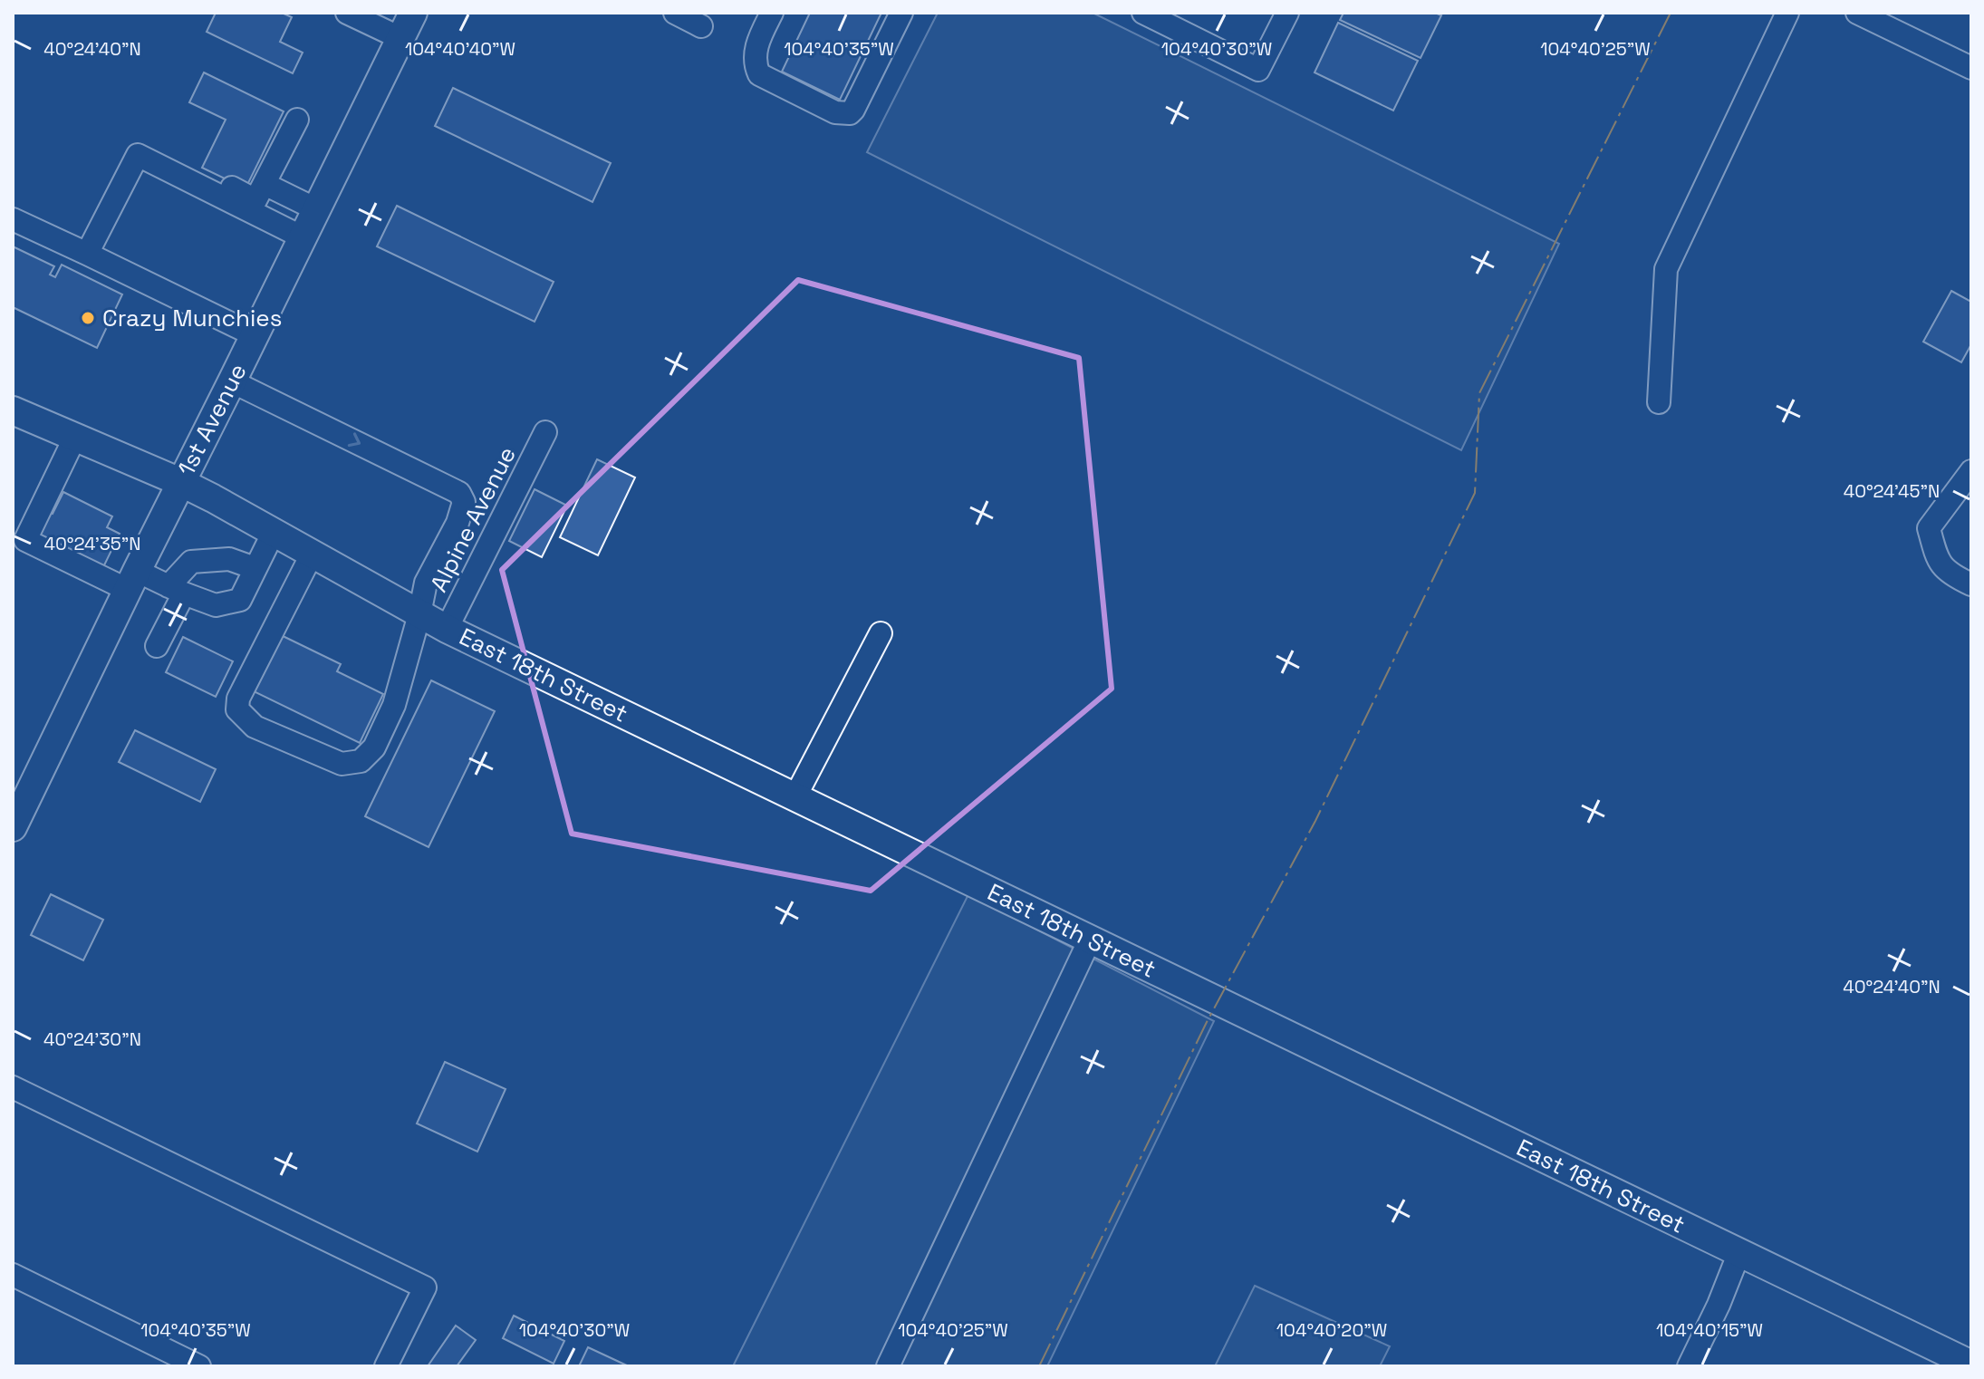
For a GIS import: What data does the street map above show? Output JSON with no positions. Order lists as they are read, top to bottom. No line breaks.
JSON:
{"streets":{"main road":["1st Avenue","East 18th Street"],"street":["Alpine Avenue"]},"crossings":[["1st Avenue","East 18th Street"],["Alpine Avenue","East 18th Street"]],"places":["Crazy Munchies"],"coordinates":["40°24'40\"N","104°40'40\"W","104°40'35\"W","104°40'25\"W","104°40'30\"W","40°24'45\"N","40°24'35\"N","40°24'30\"N","104°40'20\"W","104°40'15\"W"]}
